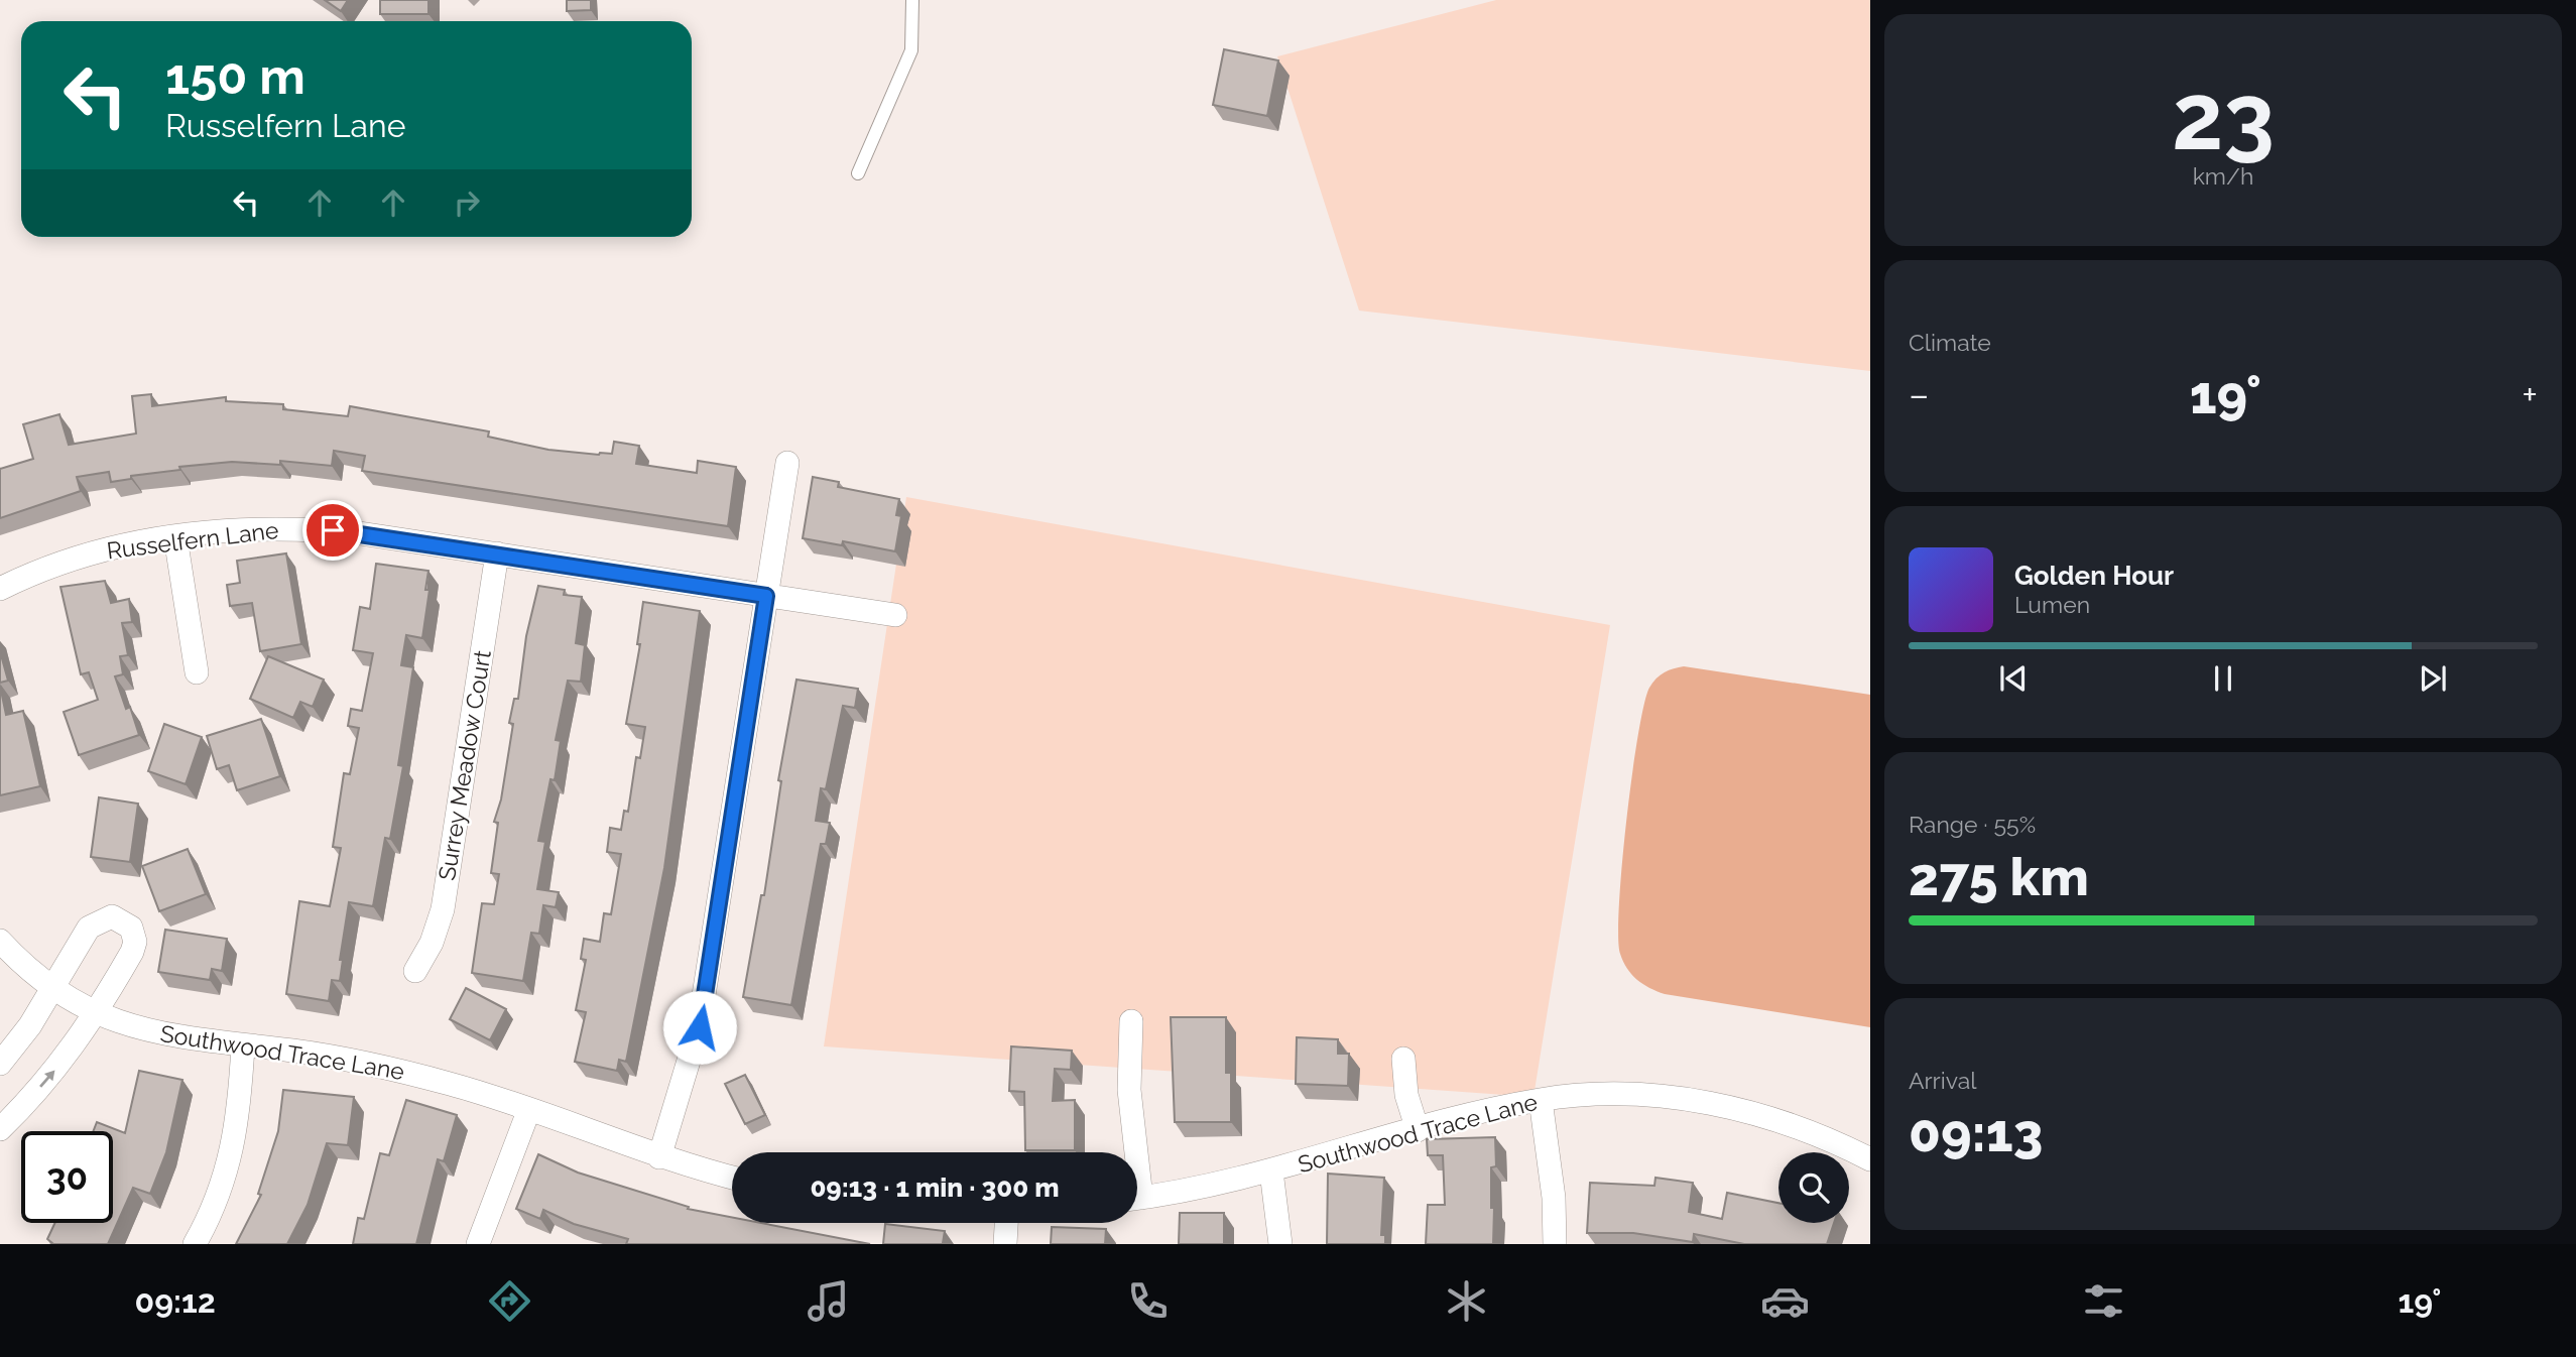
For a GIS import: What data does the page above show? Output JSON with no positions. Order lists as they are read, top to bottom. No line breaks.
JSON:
{"streets":{"street":["Russelfern Lane","Surrey Meadow Court","Southwood Trace Lane"]},"crossings":[["Russelfern Lane","Surrey Meadow Court"]],"page":{"tile":[["23","km/h"],"Climate",["Range · 55%","275 km"],["Arrival","09:13"]],"turn":["150 m","Russelfern Lane"],"heat":["−","19°","+"],"song":["Golden Hour","Lumen"],"limit":"30","trip":"09:13 · 1 min · 300 m","tabs":["09:12","19°"]}}
